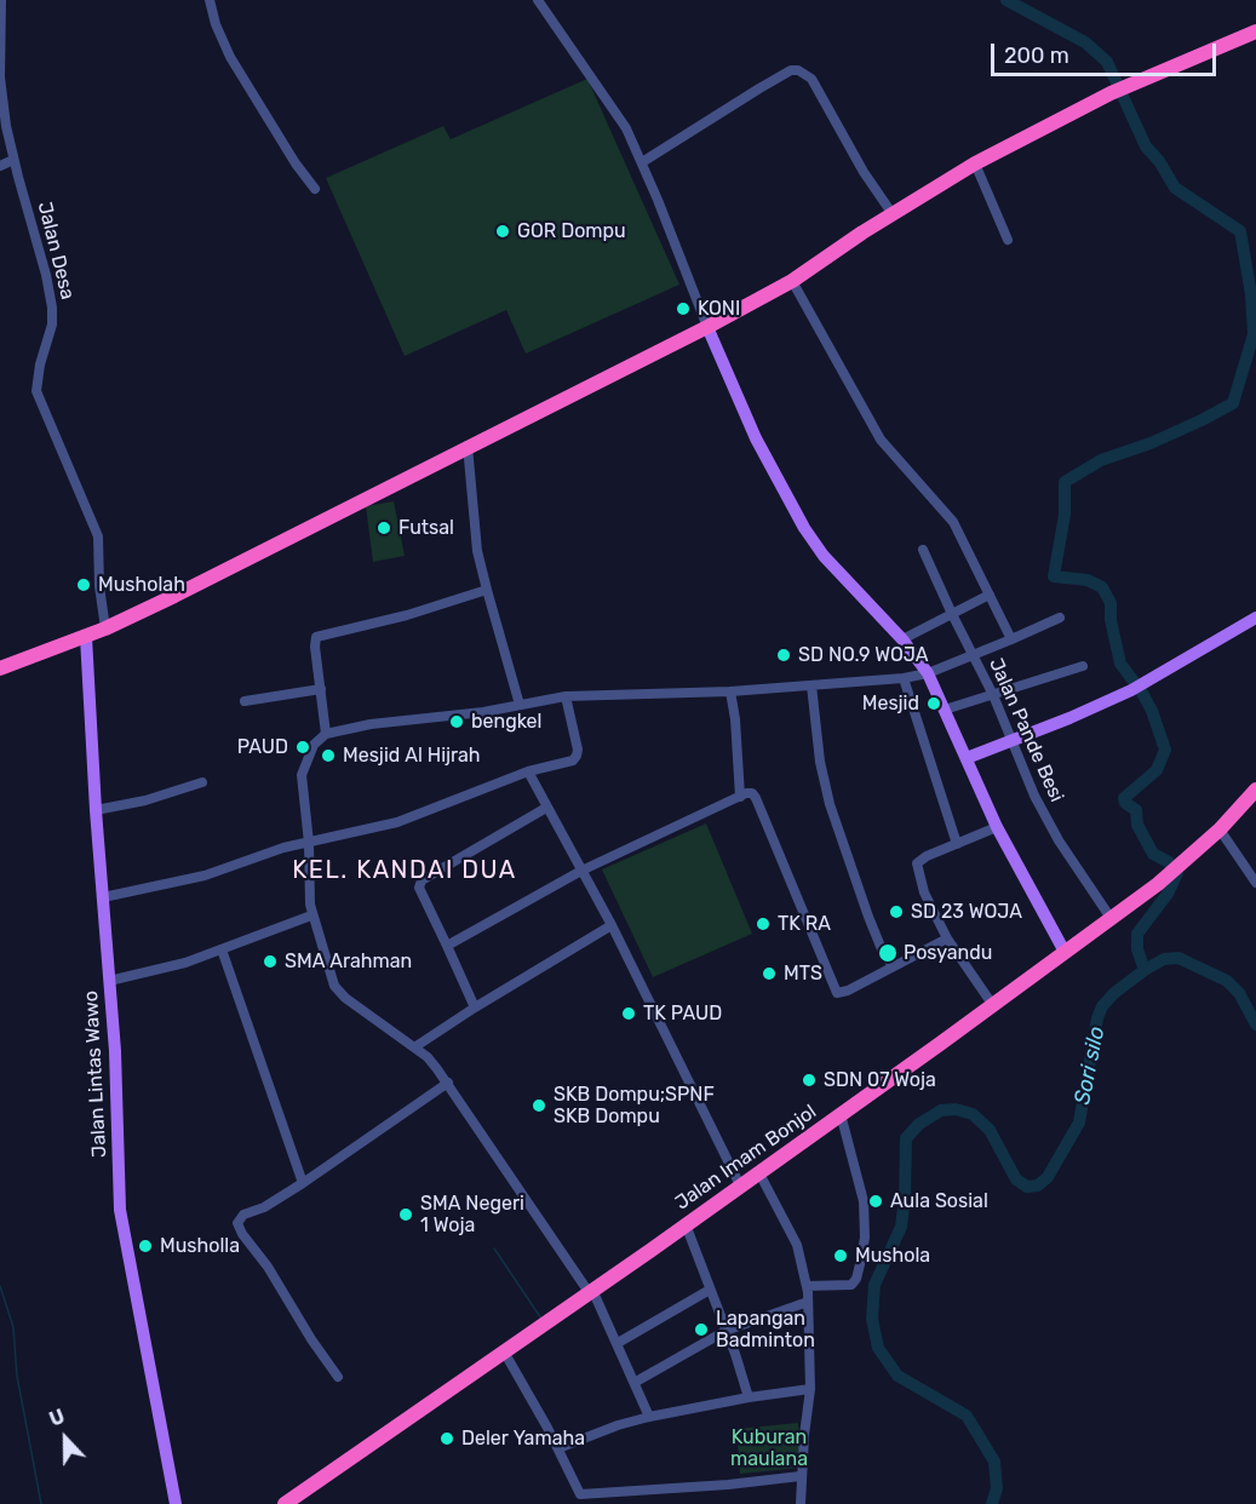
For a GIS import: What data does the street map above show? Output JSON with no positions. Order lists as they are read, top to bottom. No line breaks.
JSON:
{"streets":{"highway":["Jalan Imam Bonjol"],"main road":["Jalan Lintas Wawo"],"street":["Jalan Desa","Jalan Pande Besi"]},"crossings":[["Jalan Pande Besi","Jalan Imam Bonjol"]],"districts":["KEL. KANDAI DUA"],"water":["Sori silo"],"parks":["Kuburan maulana"],"places":["GOR Dompu","KONI","Futsal","Musholah","SD NO.9 WOJA","Mesjid","bengkel","PAUD","Mesjid Al Hijrah","SD 23 WOJA","TK RA","Posyandu","SMA Arahman","MTS","TK PAUD","SDN 07 Woja","SKB Dompu;SPNF SKB Dompu","Aula Sosial","SMA Negeri 1 Woja","Musholla","Mushola","Lapangan Badminton","Deler Yamaha"],"scale_bar":"200 m","north":"top"}
